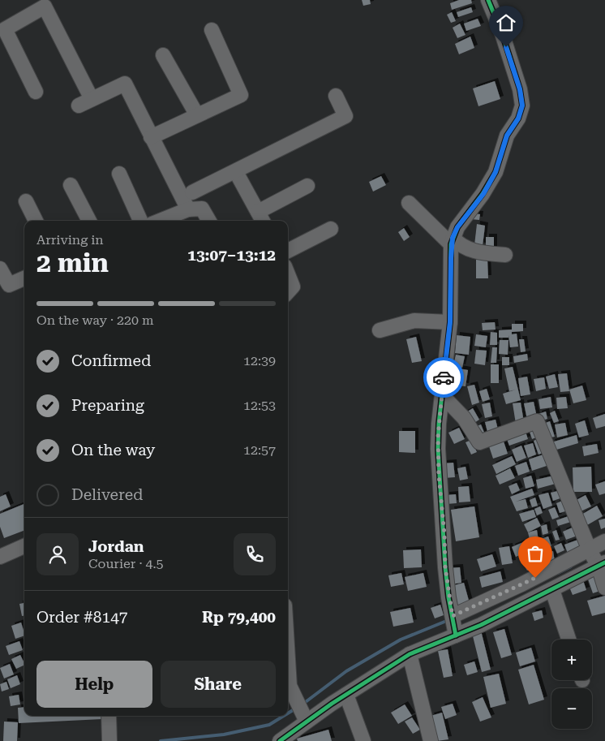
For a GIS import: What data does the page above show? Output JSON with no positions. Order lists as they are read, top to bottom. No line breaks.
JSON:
{"page":{"heading":["2 min","Arriving in","13:07–13:12"],"panel":["Jordan","Courier · 4.5","Order #8147","Rp 79,400"],"bar":"On the way · 220 m","list":[["Confirmed","12:39"],["Preparing","12:53"],["On the way","12:57"],"Delivered"],"map_buttons":["+","−"],"buttons":["Help","Share"]}}
